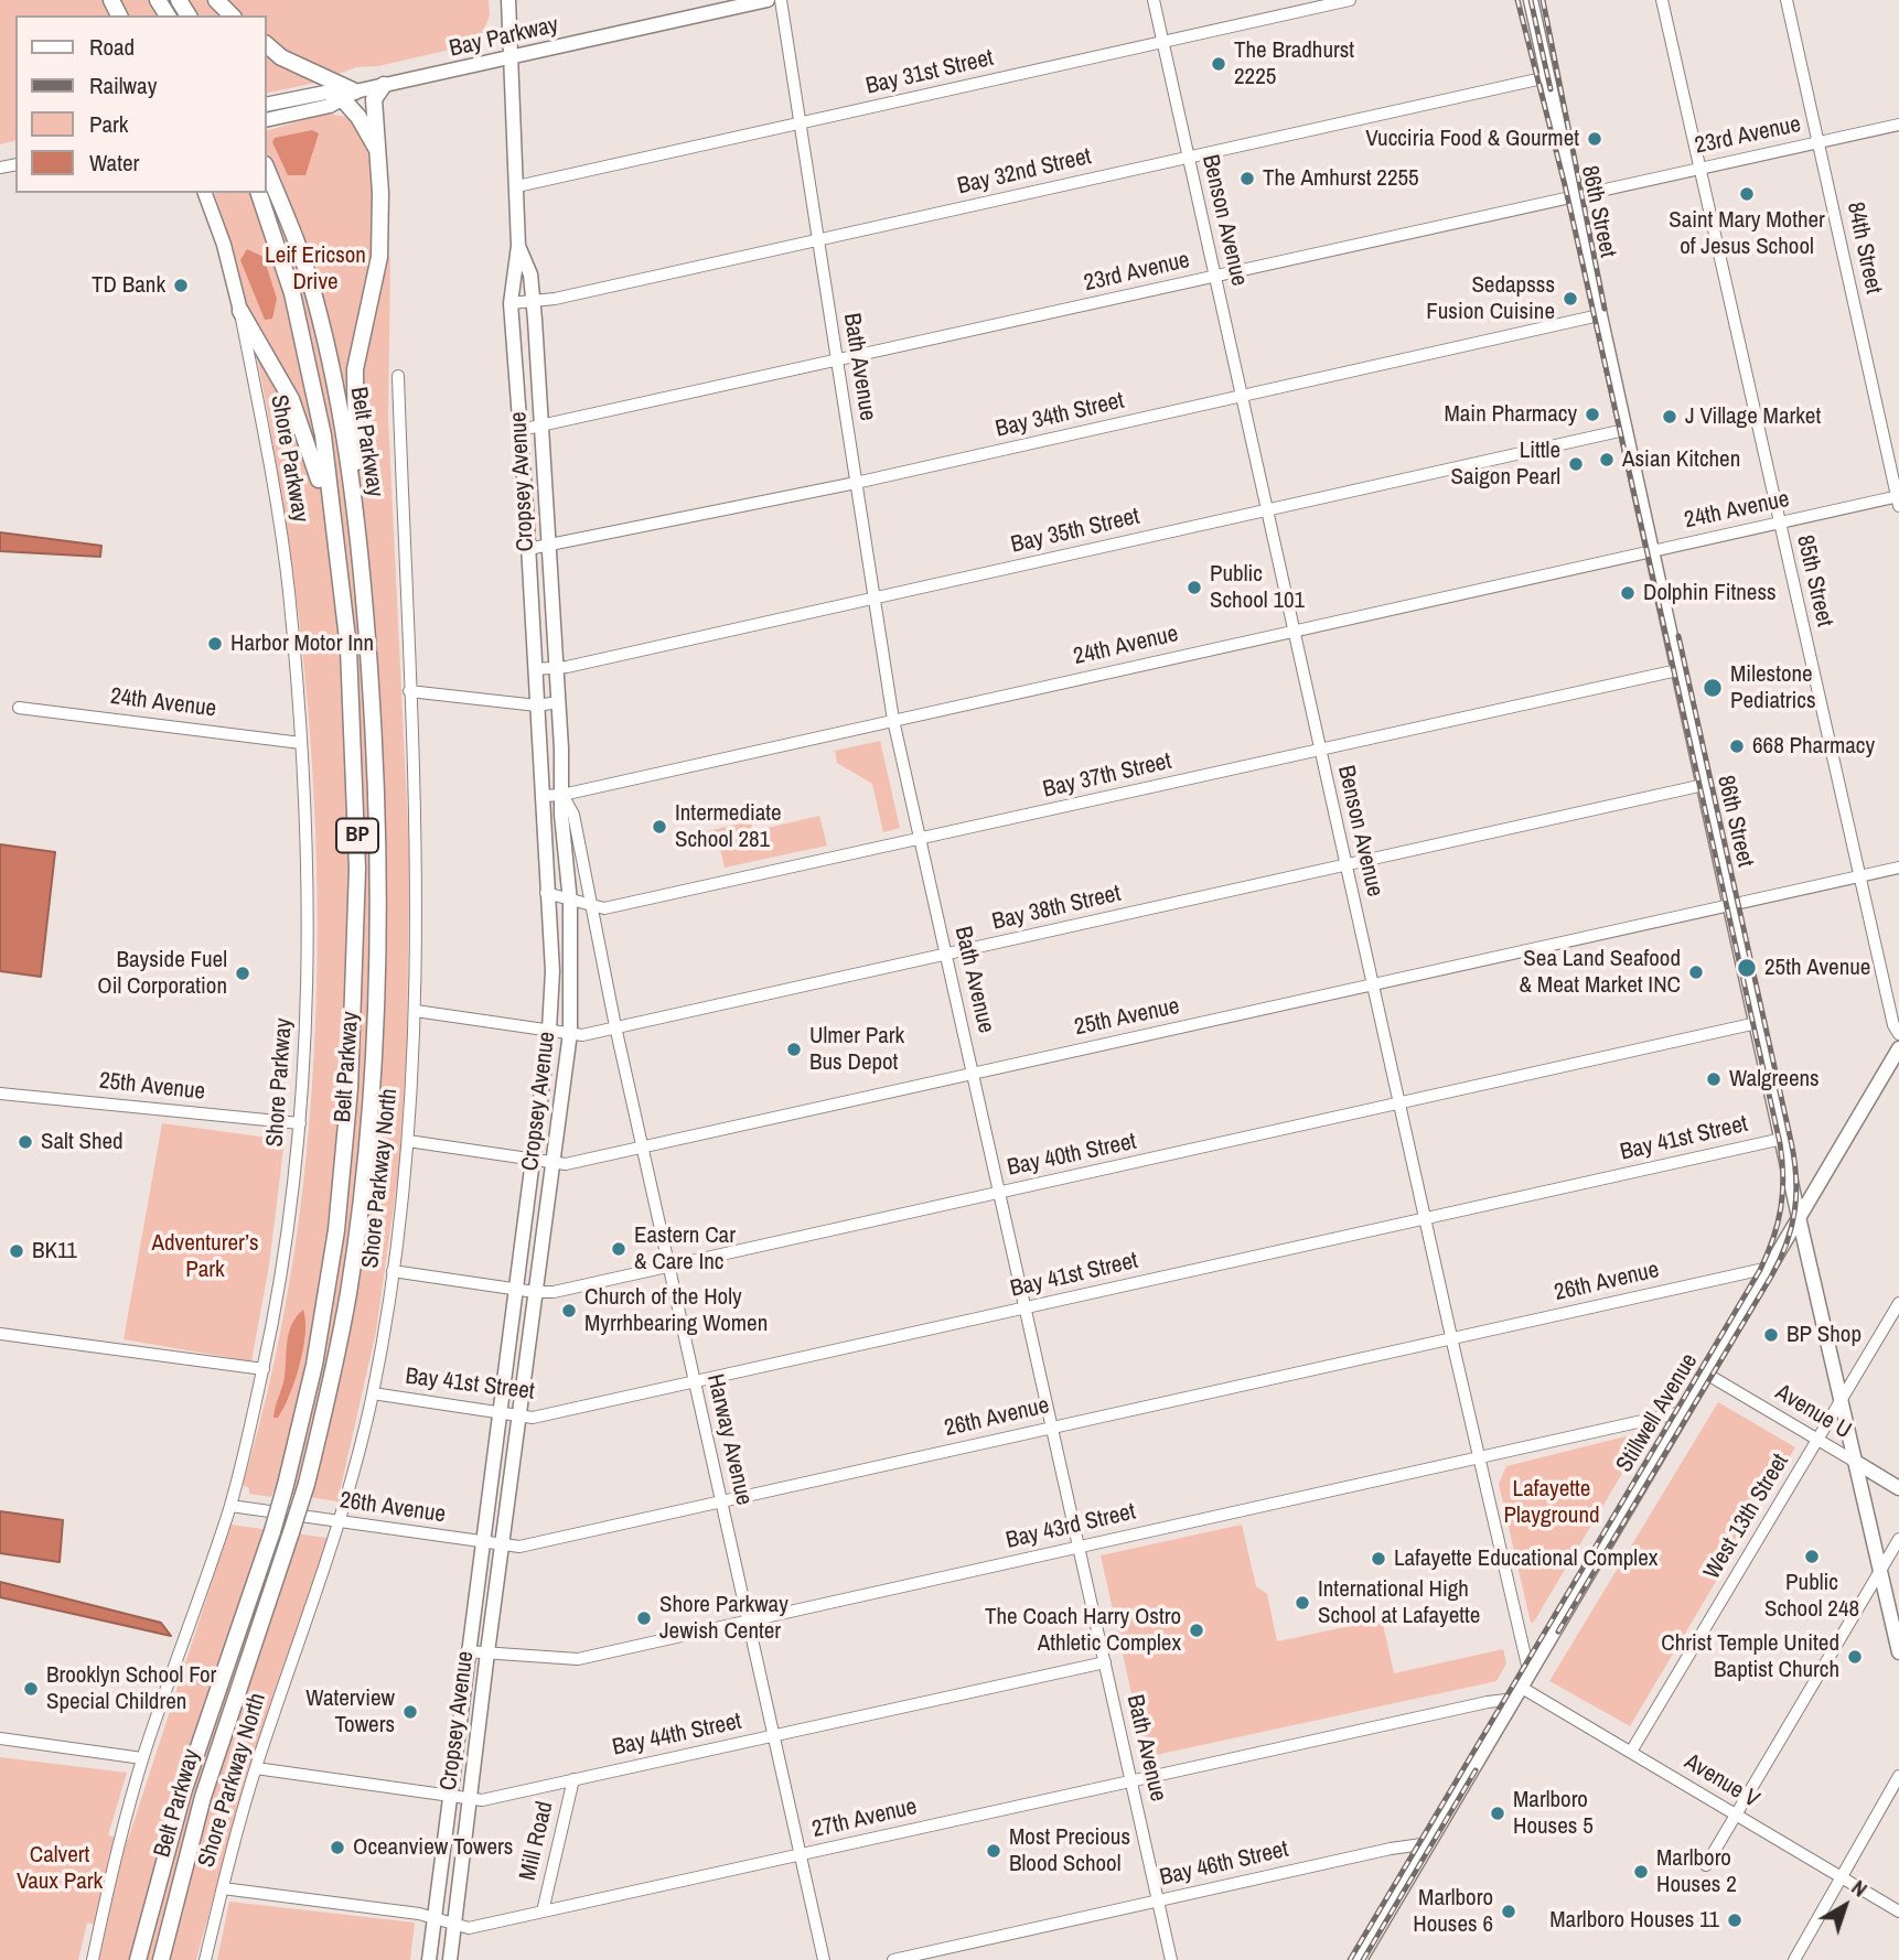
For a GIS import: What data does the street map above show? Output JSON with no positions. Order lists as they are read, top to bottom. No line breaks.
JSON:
{"streets":{"highway":["Belt Parkway","BP"],"main road":["Bay Parkway","86th Street","Shore Parkway","Cropsey Avenue","Avenue U","Stillwell Avenue"],"street":["Bay 31st Street","23rd Avenue","Bay 32nd Street","Benson Avenue","84th Street","Bath Avenue","Bay 34th Street","24th Avenue","Bay 35th Street","85th Street","Bay 37th Street","Bay 38th Street","25th Avenue","Bay 41st Street","Bay 40th Street","Shore Parkway North","26th Avenue","Harway Avenue","West 13th Street","Bay 43rd Street","Bay 44th Street","Avenue V","27th Avenue","Mill Road","Bay 46th Street"]},"crossings":[["Bay Parkway","Cropsey Avenue"],["Bay 31st Street","Benson Avenue"],["Bay 31st Street","Bath Avenue"],["Bay 31st Street","Cropsey Avenue"],["23rd Avenue","86th Street"],["23rd Avenue","Benson Avenue"],["23rd Avenue","84th Street"],["23rd Avenue","Bath Avenue"],["23rd Avenue","Cropsey Avenue"],["23rd Avenue","85th Street"],["Bay 32nd Street","86th Street"],["Bay 32nd Street","Benson Avenue"],["Bay 32nd Street","Bath Avenue"],["Bay 32nd Street","Cropsey Avenue"],["86th Street","Bay 34th Street"],["86th Street","24th Avenue"],["86th Street","Bay 35th Street"],["86th Street","Bay 37th Street"],["86th Street","Bay 38th Street"],["86th Street","25th Avenue"],["86th Street","Bay 41st Street"],["86th Street","Bay 40th Street"],["86th Street","Avenue U"],["86th Street","Stillwell Avenue"],["86th Street","West 13th Street"],["Benson Avenue","Bay 34th Street"],["Benson Avenue","24th Avenue"],["Benson Avenue","Bay 35th Street"],["Benson Avenue","Bay 37th Street"],["Benson Avenue","Bay 38th Street"],["Benson Avenue","25th Avenue"],["Benson Avenue","Bay 41st Street"],["Benson Avenue","Bay 40th Street"],["Benson Avenue","26th Avenue"],["Benson Avenue","Stillwell Avenue"],["Benson Avenue","Bay 43rd Street"],["84th Street","24th Avenue"],["Bath Avenue","Bay 34th Street"],["Bath Avenue","24th Avenue"],["Bath Avenue","Bay 35th Street"],["Bath Avenue","Bay 37th Street"],["Bath Avenue","Bay 38th Street"],["Bath Avenue","25th Avenue"],["Bath Avenue","Bay 41st Street"],["Bath Avenue","Bay 40th Street"],["Bath Avenue","26th Avenue"],["Bath Avenue","Bay 43rd Street"],["Bath Avenue","Bay 44th Street"],["Bath Avenue","27th Avenue"],["Bath Avenue","Bay 46th Street"],["Bay 34th Street","Cropsey Avenue"],["Shore Parkway","24th Avenue"],["Shore Parkway","25th Avenue"],["Shore Parkway","26th Avenue"],["Cropsey Avenue","24th Avenue"],["Cropsey Avenue","Bay 35th Street"],["Cropsey Avenue","Bay 37th Street"],["Cropsey Avenue","Bay 38th Street"],["Cropsey Avenue","25th Avenue"],["Cropsey Avenue","Bay 41st Street"],["Cropsey Avenue","Bay 40th Street"],["Cropsey Avenue","26th Avenue"],["Cropsey Avenue","Harway Avenue"],["Cropsey Avenue","Bay 43rd Street"],["Cropsey Avenue","Bay 44th Street"],["Cropsey Avenue","27th Avenue"],["24th Avenue","85th Street"],["24th Avenue","Harway Avenue"],["85th Street","25th Avenue"],["Bay 37th Street","Harway Avenue"],["Bay 38th Street","Shore Parkway North"],["Bay 38th Street","Harway Avenue"],["25th Avenue","Shore Parkway North"],["25th Avenue","Harway Avenue"],["Bay 41st Street","Shore Parkway North"],["Bay 41st Street","Harway Avenue"],["Bay 40th Street","Shore Parkway North"],["Bay 40th Street","Harway Avenue"],["Shore Parkway North","26th Avenue"],["Shore Parkway North","Bay 44th Street"],["Shore Parkway North","27th Avenue"],["26th Avenue","Stillwell Avenue"],["26th Avenue","Harway Avenue"],["Avenue U","Stillwell Avenue"],["Avenue U","West 13th Street"],["Stillwell Avenue","Bay 43rd Street"],["Stillwell Avenue","Avenue V"],["Stillwell Avenue","27th Avenue"],["Stillwell Avenue","Bay 46th Street"],["Harway Avenue","Bay 43rd Street"],["Harway Avenue","Bay 44th Street"],["Harway Avenue","27th Avenue"],["West 13th Street","Avenue V"],["Bay 44th Street","Mill Road"],["Avenue V","27th Avenue"],["27th Avenue","Mill Road"]],"parks":["Leif Ericson Drive","Adventurer’s Park","Lafayette Playground","Calvert Vaux Park"],"places":["The Bradhurst 2225","Vucciria Food & Gourmet","The Amhurst 2255","Saint Mary Mother of Jesus School","TD Bank","Sedapsss Fusion Cuisine","Main Pharmacy","J Village Market","Asian Kitchen","Little Saigon Pearl","Public School 101","Dolphin Fitness","Harbor Motor Inn","Milestone Pediatrics","668 Pharmacy","Intermediate School 281","25th Avenue","Sea Land Seafood & Meat Market INC","Bayside Fuel Oil Corporation","Ulmer Park Bus Depot","Walgreens","Salt Shed","Eastern Car & Care Inc","BK11","Church of the Holy Myrrhbearing Women","BP Shop","Public School 248","Lafayette Educational Complex","International High School at Lafayette","Shore Parkway Jewish Center","The Coach Harry Ostro Athletic Complex","Christ Temple United Baptist Church","Brooklyn School For Special Children","Waterview Towers","Marlboro Houses 5","Oceanview Towers","Most Precious Blood School","Marlboro Houses 2","Marlboro Houses 6","Marlboro Houses 11"],"legend":["Road","Railway","Park","Water"],"north":"top right"}
